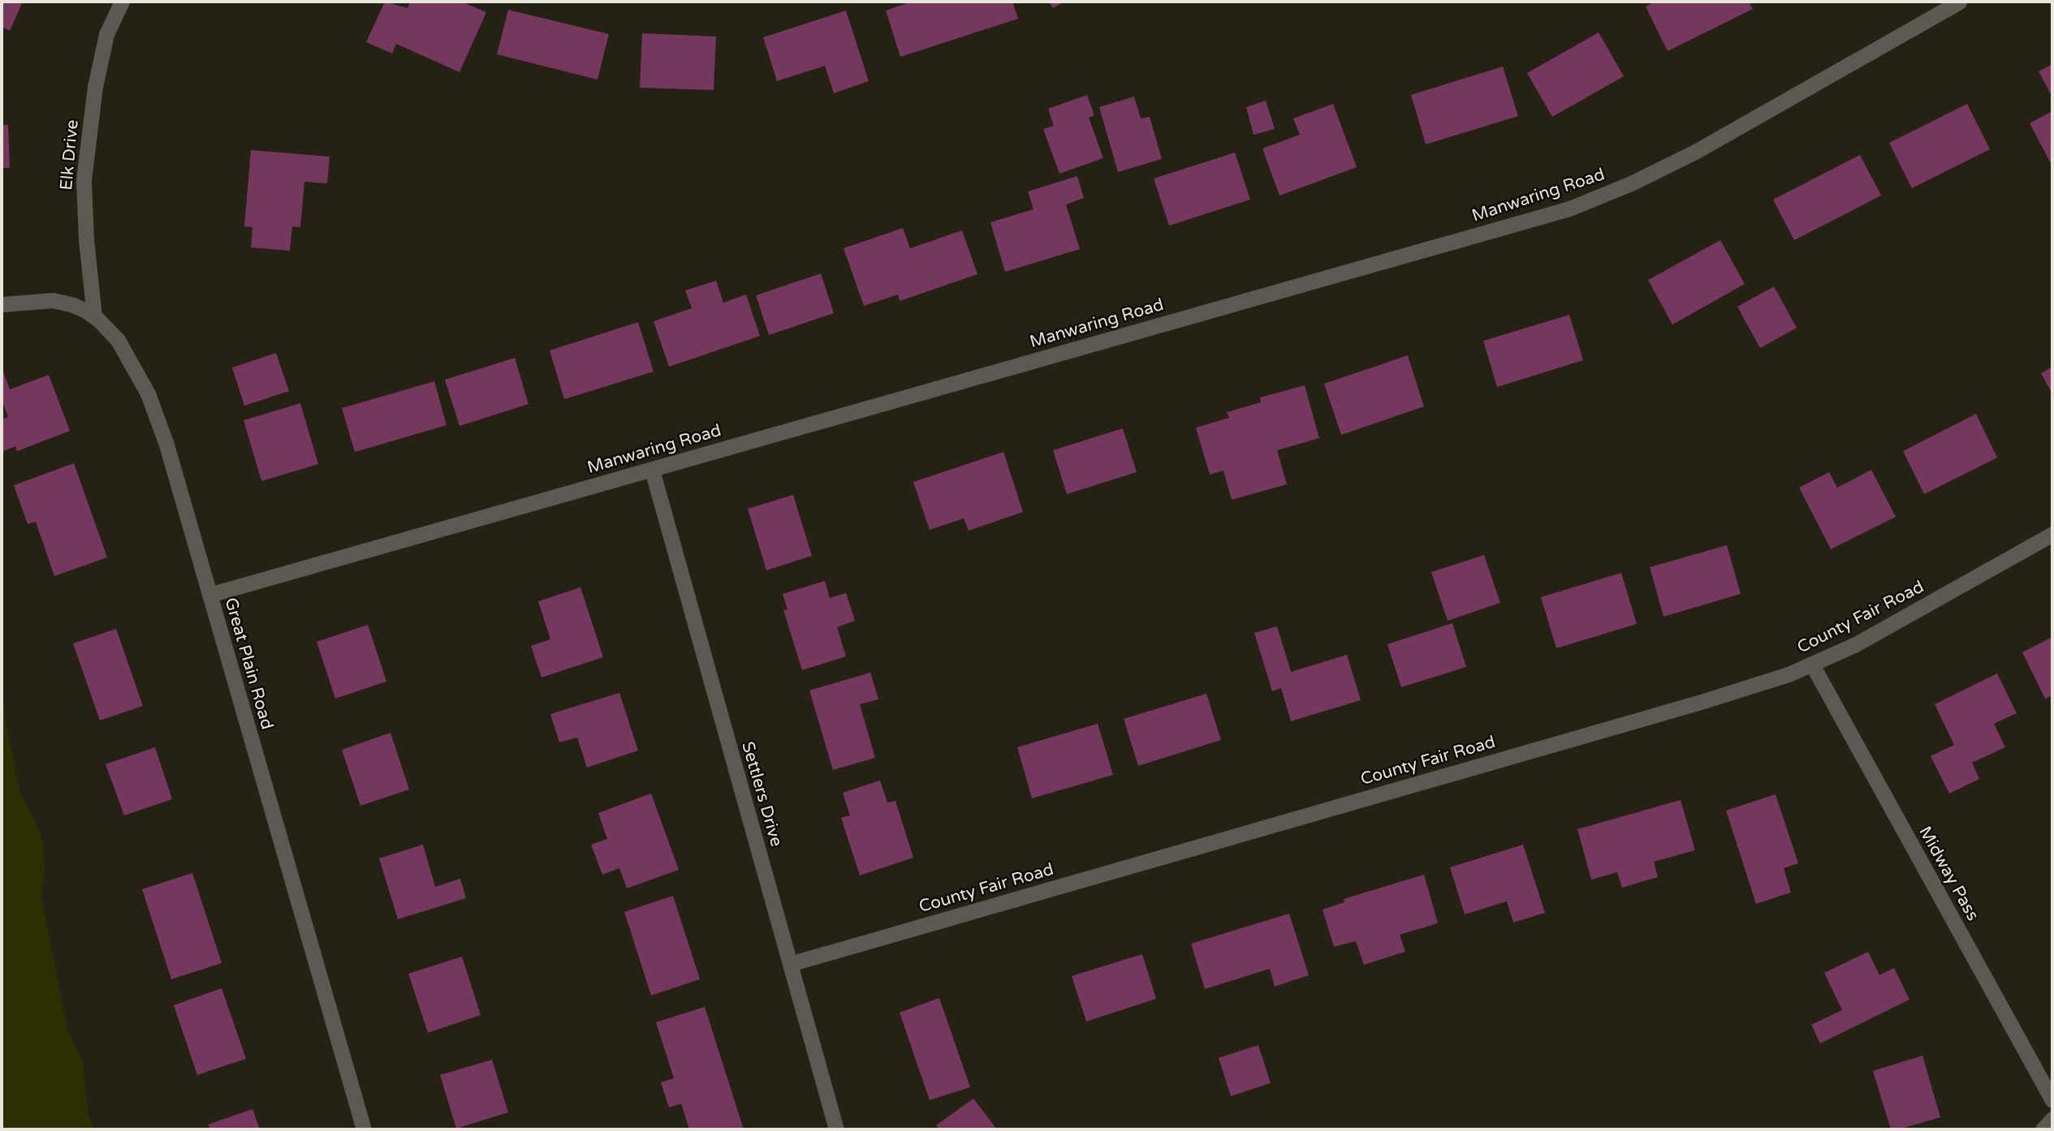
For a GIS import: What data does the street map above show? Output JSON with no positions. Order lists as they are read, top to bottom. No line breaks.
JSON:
{"streets":{"street":["Elk Drive","Manwaring Road","County Fair Road","Great Plain Road","Settlers Drive","Midway Pass"]},"crossings":[["Elk Drive","Great Plain Road"],["Manwaring Road","Great Plain Road"],["Manwaring Road","Settlers Drive"],["County Fair Road","Settlers Drive"],["County Fair Road","Midway Pass"]]}
